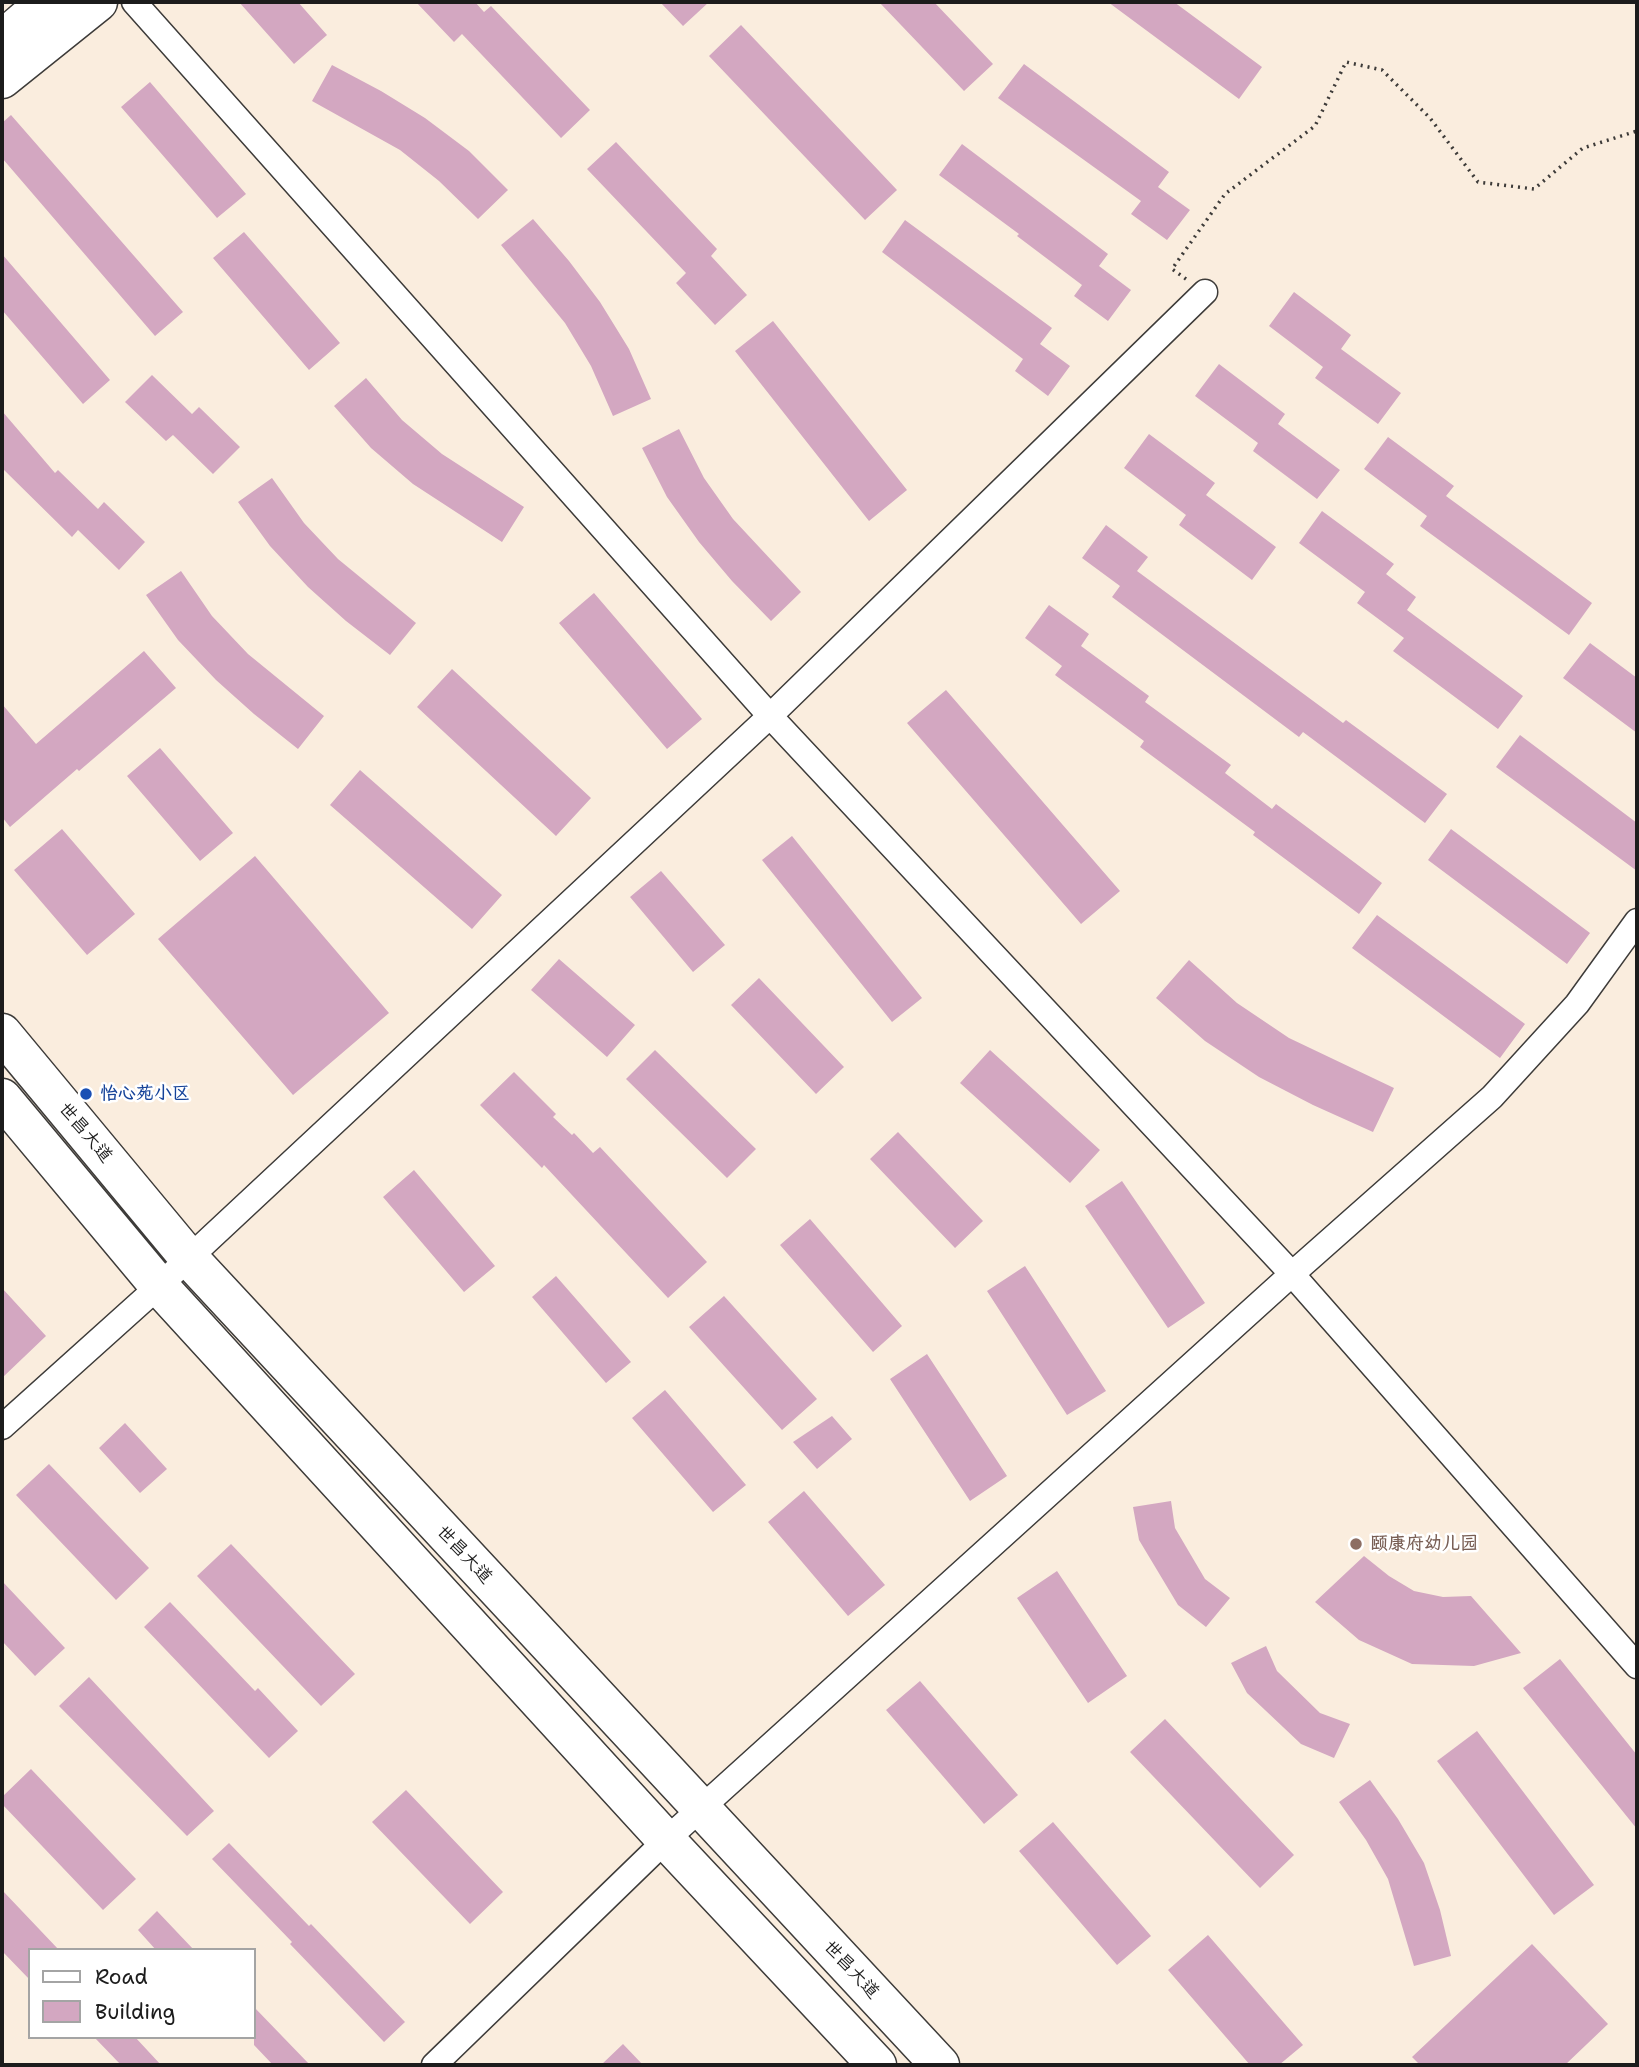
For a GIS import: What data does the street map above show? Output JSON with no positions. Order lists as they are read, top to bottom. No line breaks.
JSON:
{"streets":{"main road":["世昌大道"]},"places":["怡心苑小区","颐康府幼儿园"],"legend":["Road","Building"]}
